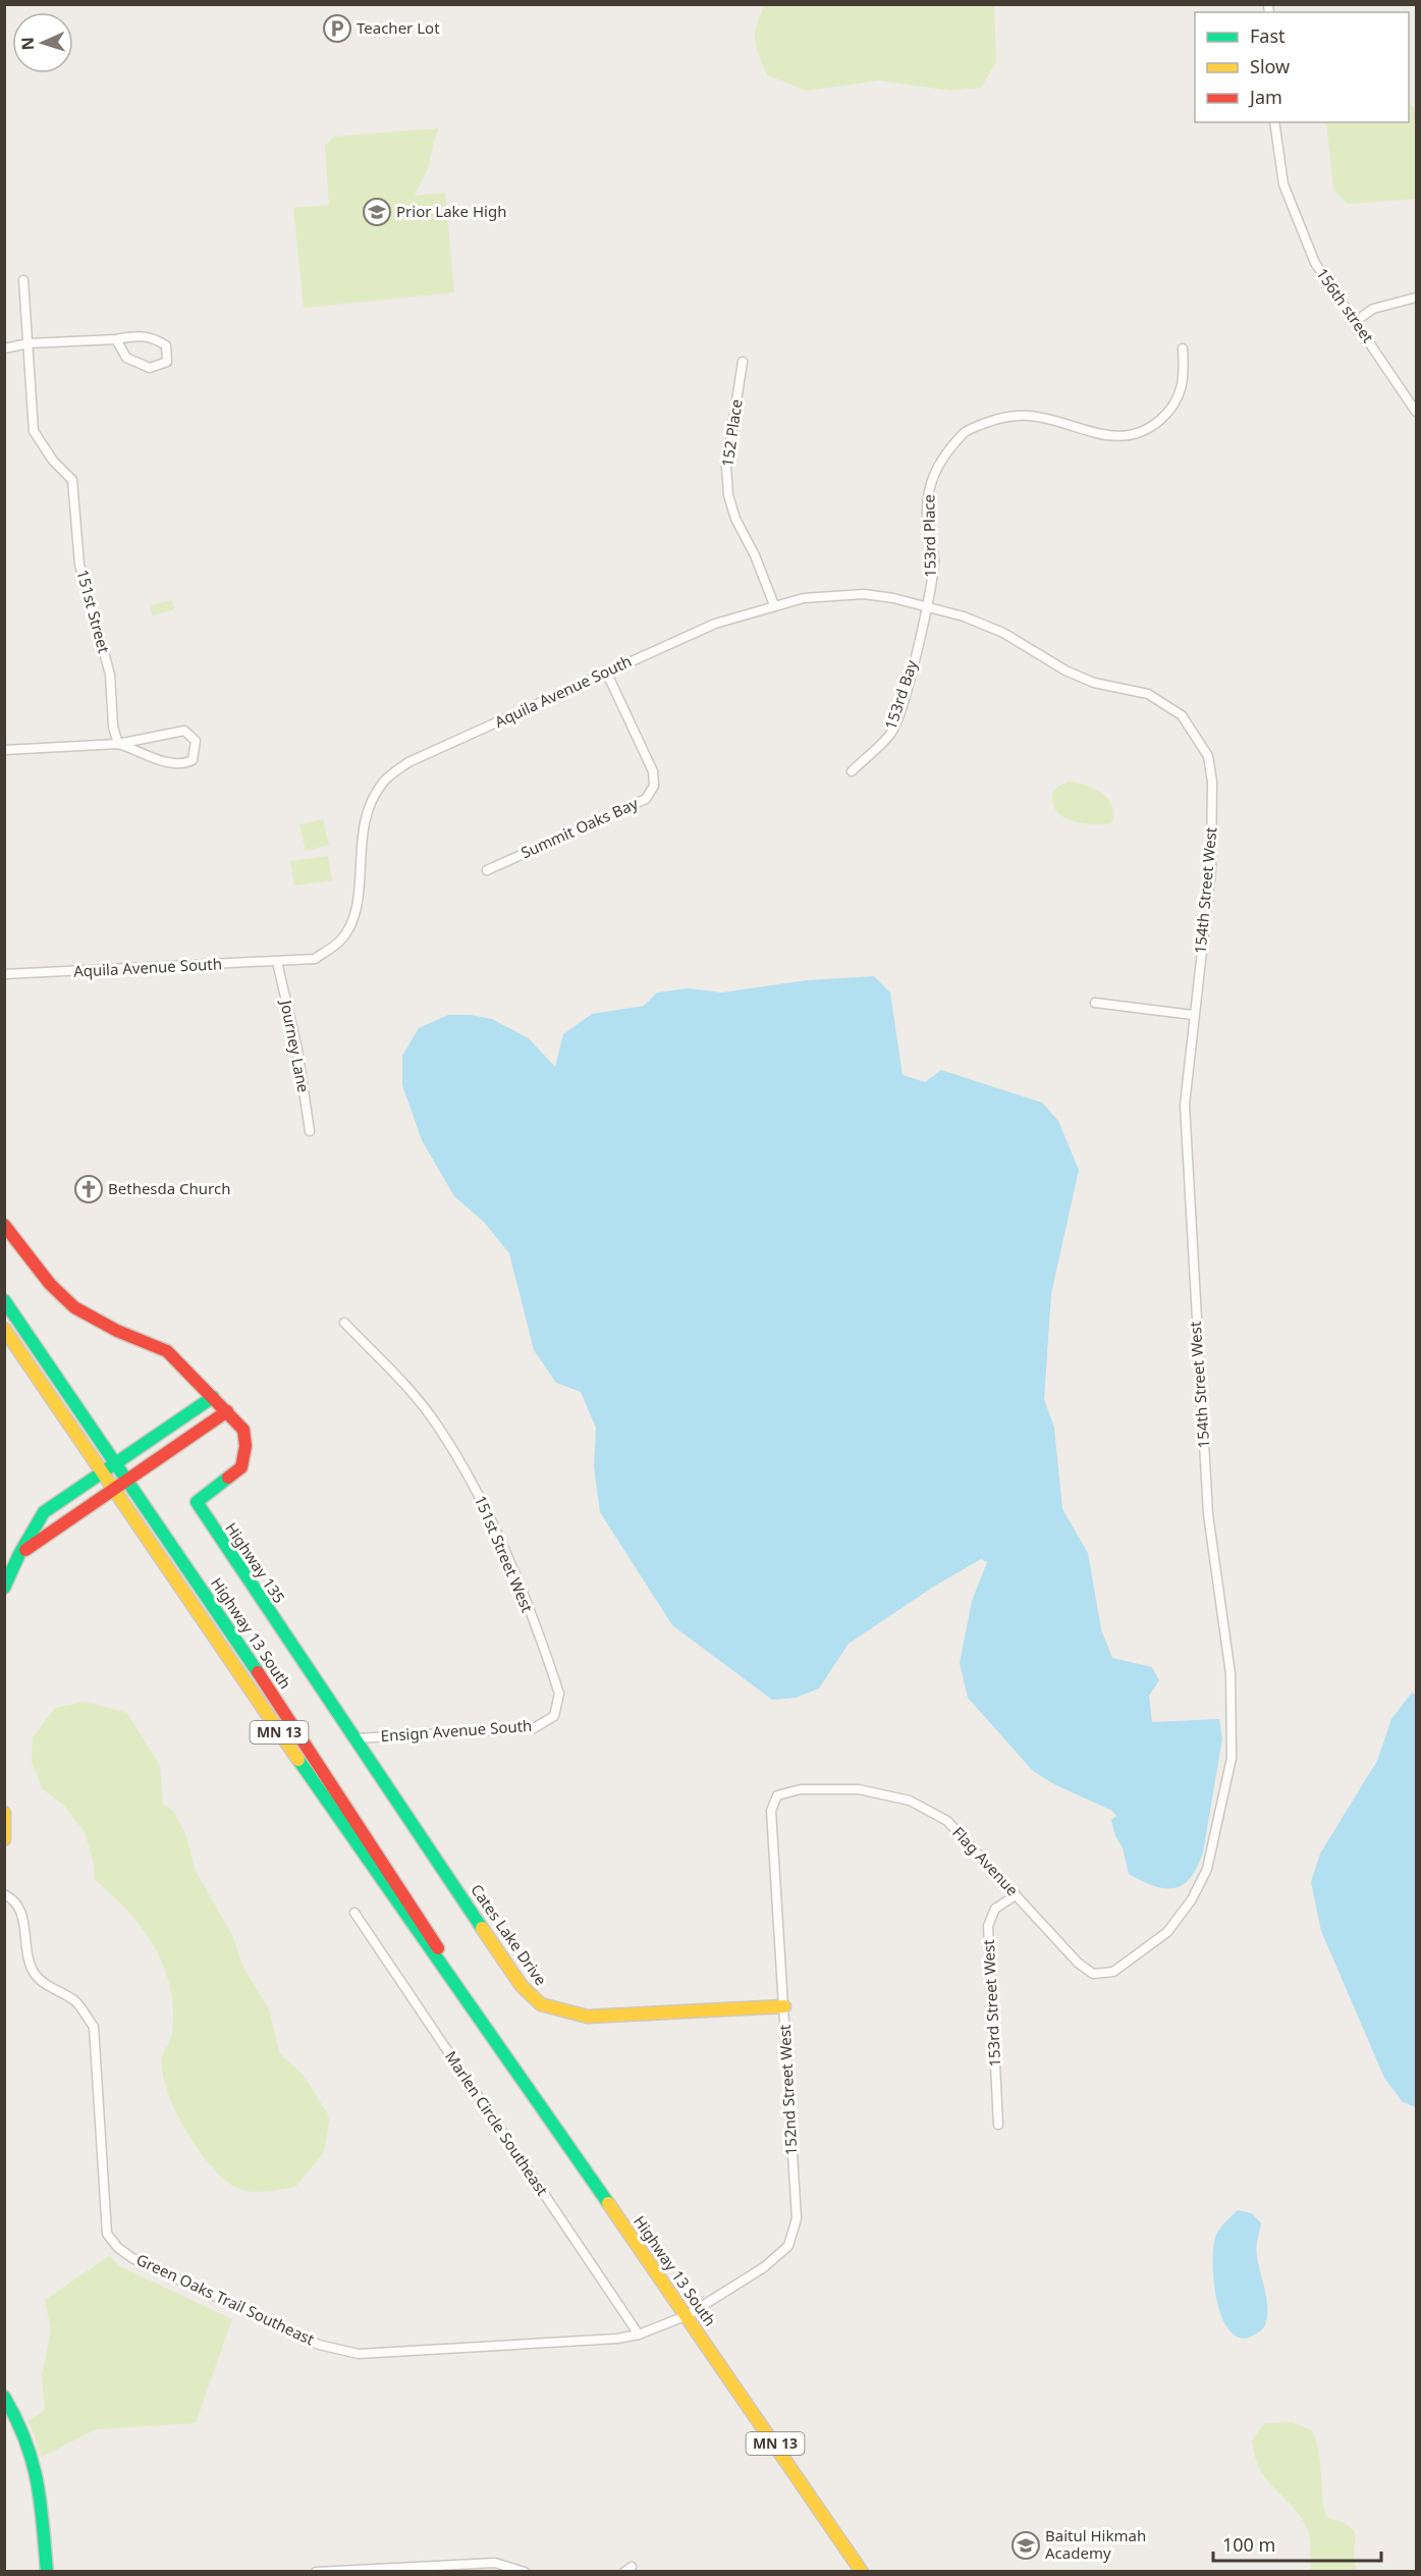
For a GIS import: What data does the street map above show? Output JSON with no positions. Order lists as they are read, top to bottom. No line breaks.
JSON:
{"streets":{"main road":["Highway 135","Highway 13 South","MN 13","Cates Lake Drive"],"street":["156th street","152 Place","153rd Place","151st Street","Aquila Avenue South","153rd Bay","Summit Oaks Bay","154th Street West","Journey Lane","151st Street West","Ensign Avenue South","Flag Avenue","153rd Street West","152nd Street West","Marlen Circle Southeast","Green Oaks Trail Southeast"]},"crossings":[["152 Place","Aquila Avenue South"],["153rd Place","Aquila Avenue South"],["153rd Place","153rd Bay"],["Aquila Avenue South","153rd Bay"],["Aquila Avenue South","Summit Oaks Bay"],["Aquila Avenue South","154th Street West"],["Aquila Avenue South","Journey Lane"],["154th Street West","Flag Avenue"],["151st Street West","Ensign Avenue South"],["Highway 135","Ensign Avenue South"],["Highway 135","Cates Lake Drive"],["Highway 13 South","152nd Street West"],["Highway 13 South","Green Oaks Trail Southeast"],["Ensign Avenue South","Cates Lake Drive"],["Flag Avenue","153rd Street West"],["Flag Avenue","152nd Street West"],["Cates Lake Drive","152nd Street West"],["152nd Street West","Green Oaks Trail Southeast"],["Marlen Circle Southeast","Green Oaks Trail Southeast"]],"places":{"parking":["Teacher Lot"],"school or university":["Prior Lake High","Baitul Hikmah Academy"],"church":["Bethesda Church"]},"legend":["Fast","Slow","Jam"],"scale_bar":"100 m","north":"left"}
